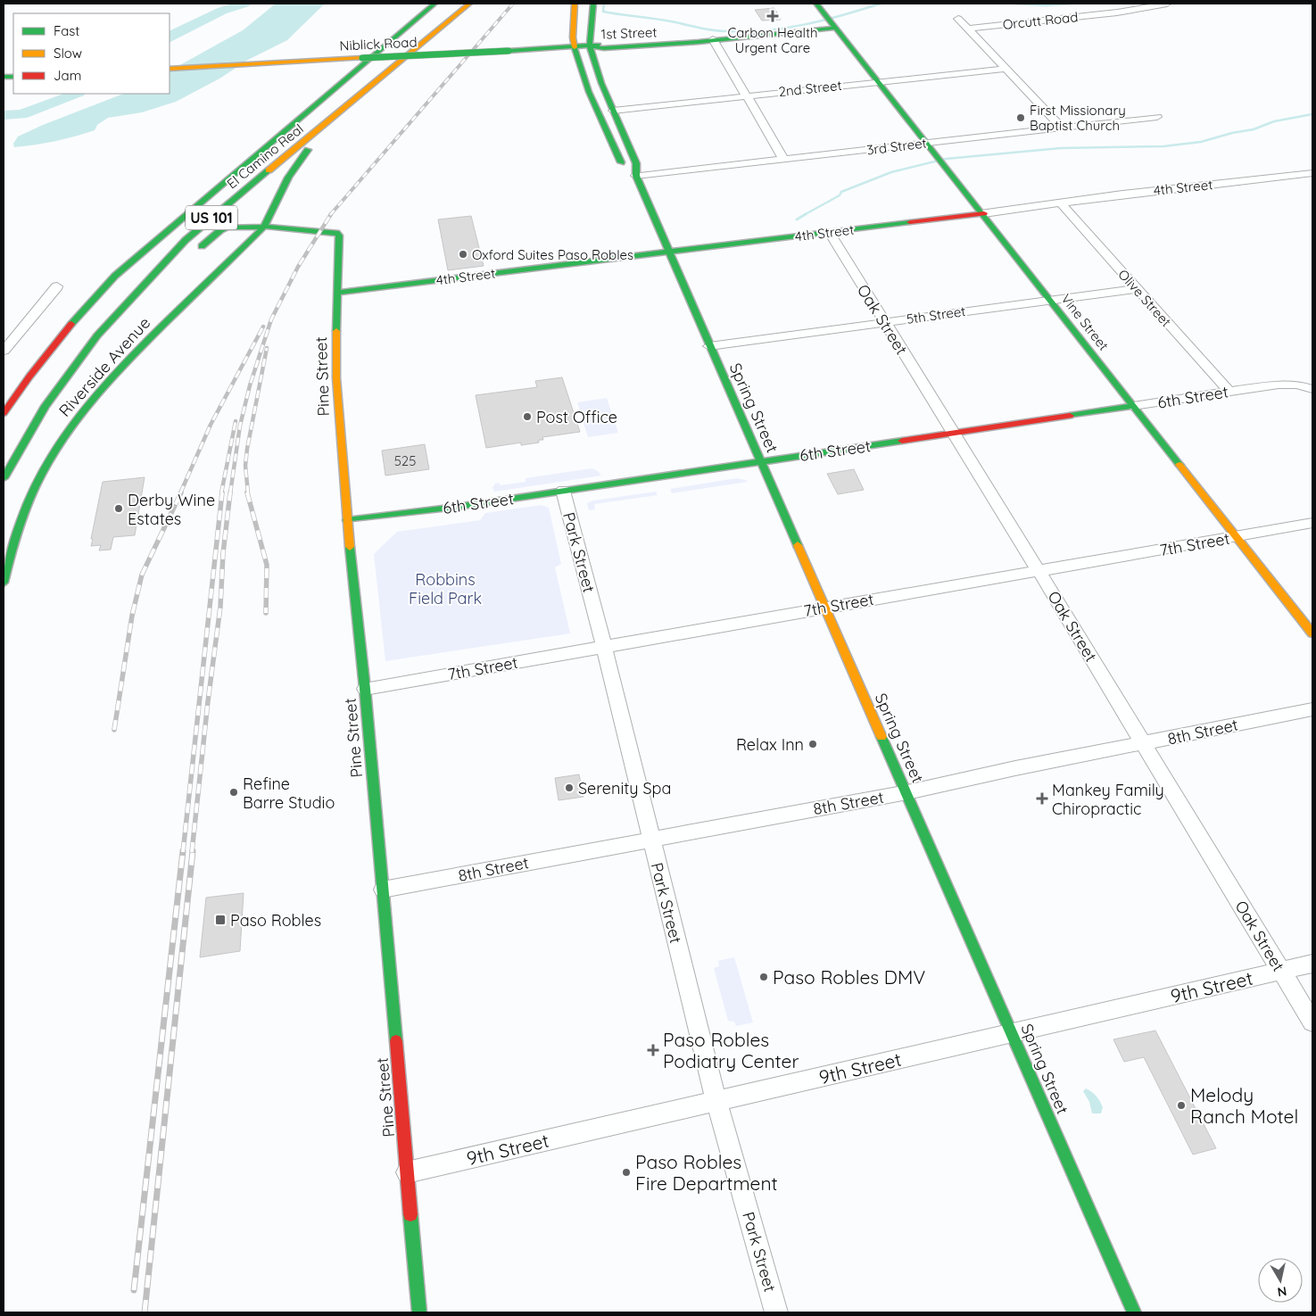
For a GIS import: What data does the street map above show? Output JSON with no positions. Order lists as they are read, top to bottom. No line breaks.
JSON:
{"streets":{"main road":["1st Street","Niblick Road","El Camino Real","4th Street","US 101","Vine Street","Riverside Avenue","Pine Street","6th Street","Spring Street"],"street":["Orcutt Road","2nd Street","3rd Street","Olive Street","5th Street","Oak Street","7th Street","Park Street","8th Street","9th Street"]},"crossings":[["1st Street","Niblick Road"],["1st Street","Vine Street"],["1st Street","Spring Street"],["Niblick Road","Spring Street"],["2nd Street","Vine Street"],["2nd Street","Spring Street"],["3rd Street","Vine Street"],["3rd Street","Spring Street"],["El Camino Real","Riverside Avenue"],["4th Street","Olive Street"],["4th Street","Oak Street"],["4th Street","Vine Street"],["4th Street","Pine Street"],["4th Street","Spring Street"],["Olive Street","5th Street"],["Olive Street","6th Street"],["5th Street","Oak Street"],["5th Street","Vine Street"],["5th Street","Spring Street"],["Oak Street","6th Street"],["Oak Street","7th Street"],["Oak Street","8th Street"],["Oak Street","9th Street"],["Vine Street","6th Street"],["Vine Street","7th Street"],["Riverside Avenue","Pine Street"],["Pine Street","6th Street"],["Pine Street","7th Street"],["Pine Street","8th Street"],["Pine Street","9th Street"],["6th Street","Spring Street"],["6th Street","Park Street"],["Spring Street","7th Street"],["Spring Street","8th Street"],["Spring Street","9th Street"],["7th Street","Park Street"],["Park Street","8th Street"],["Park Street","9th Street"]],"parks":["Robbins Field Park"],"places":{"health":["Carbon Health Urgent Care","Mankey Family Chiropractic","Paso Robles Podiatry Center"],"other":["First Missionary Baptist Church","Oxford Suites Paso Robles","Post Office","Derby Wine Estates","Relax Inn","Serenity Spa","Refine Barre Studio","Paso Robles DMV","Melody Ranch Motel","Paso Robles Fire Department"],"transit":["Paso Robles"]},"house_numbers":["525"],"legend":["Fast","Slow","Jam"],"north":"bottom"}
